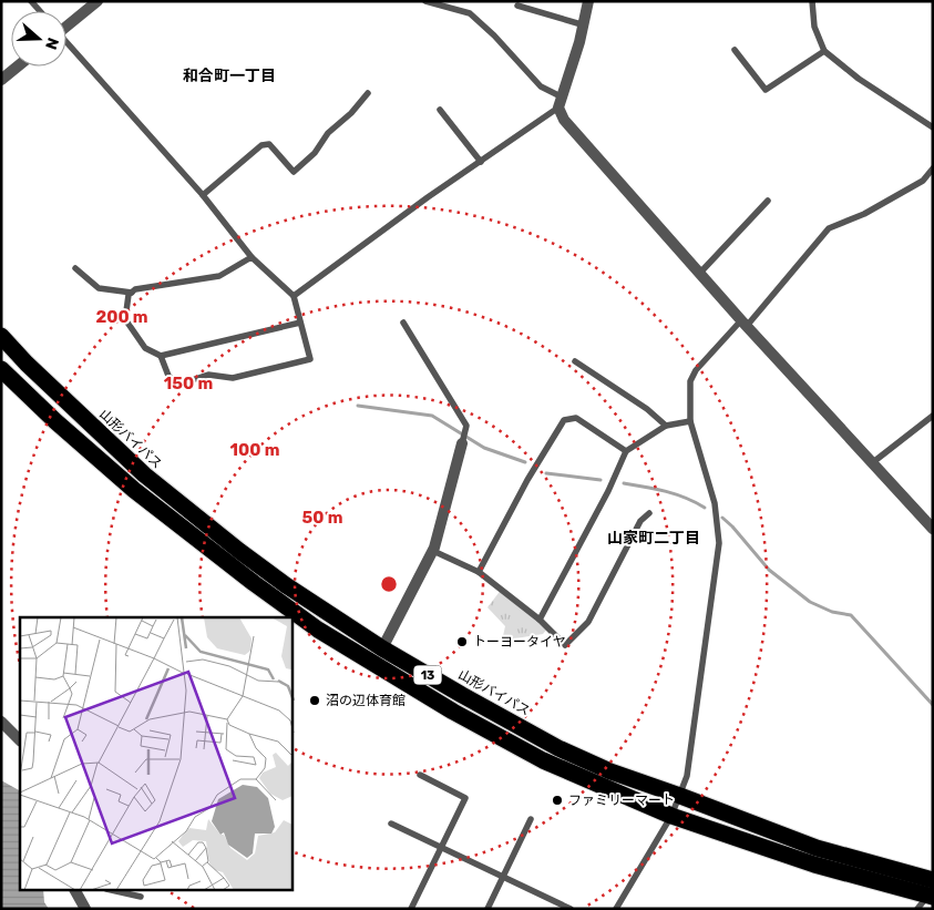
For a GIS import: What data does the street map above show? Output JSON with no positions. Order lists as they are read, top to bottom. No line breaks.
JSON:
{"streets":{"highway":["山形バイパス","13"]},"districts":["和合町一丁目","山家町二丁目"],"places":["トーヨータイヤ","沼の辺体育館","ファミリーマート"],"north":"right","rings":["200 m","150 m","100 m","50 m"]}
